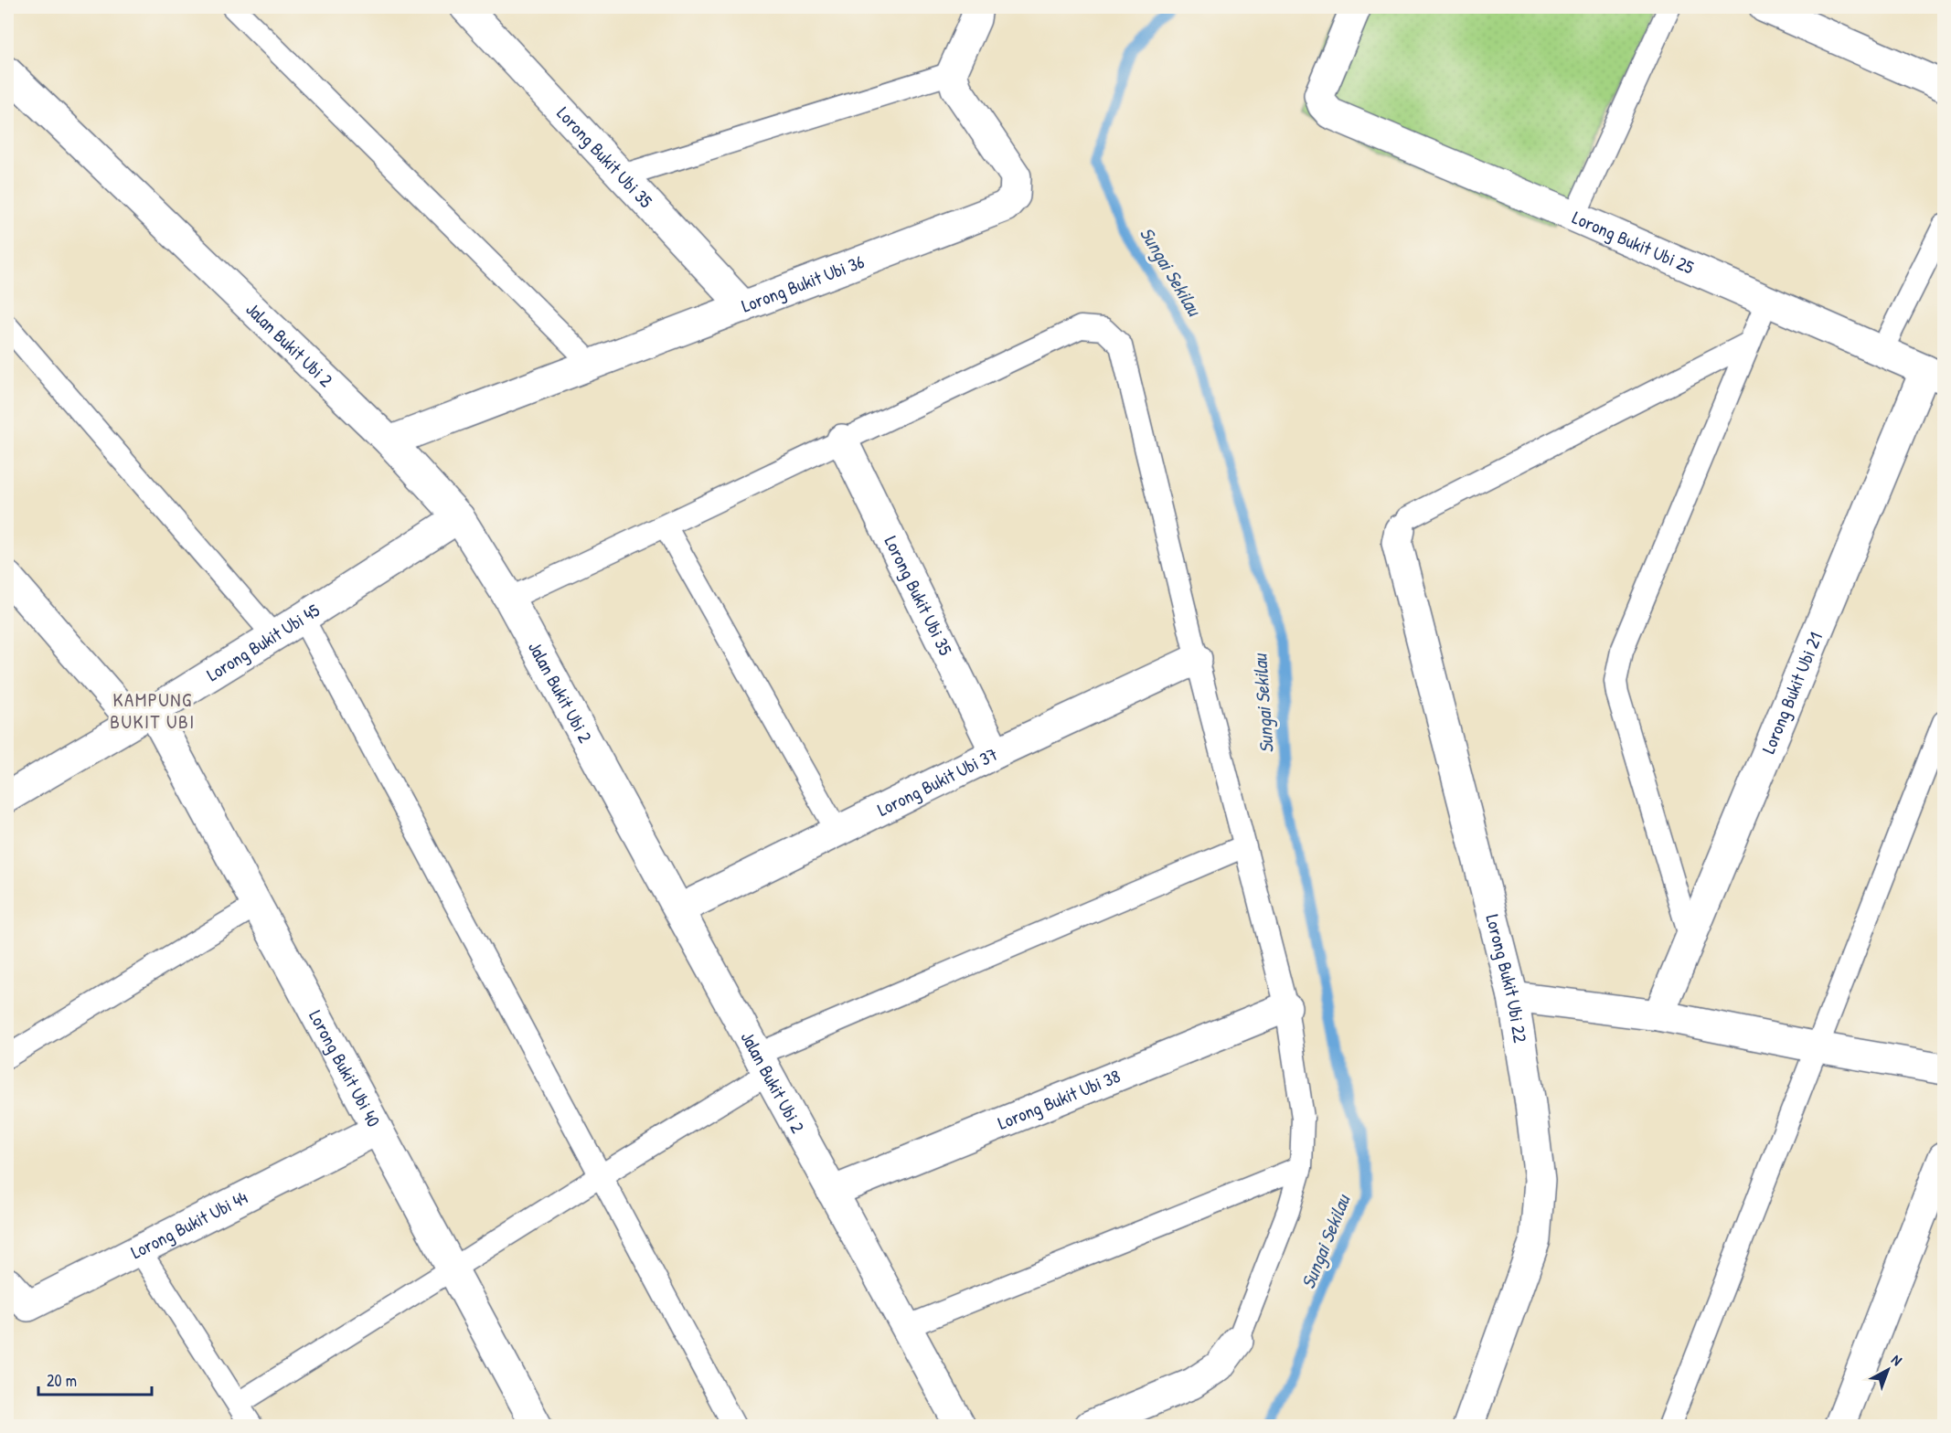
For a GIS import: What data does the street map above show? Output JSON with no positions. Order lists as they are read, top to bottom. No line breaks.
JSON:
{"streets":{"street":["Lorong Bukit Ubi 35","Lorong Bukit Ubi 25","Lorong Bukit Ubi 36","Jalan Bukit Ubi 2","Lorong Bukit Ubi 45","Lorong Bukit Ubi 21","Lorong Bukit Ubi 37","Lorong Bukit Ubi 22","Lorong Bukit Ubi 40","Lorong Bukit Ubi 38","Lorong Bukit Ubi 44"]},"crossings":[["Lorong Bukit Ubi 35","Lorong Bukit Ubi 36"],["Lorong Bukit Ubi 35","Lorong Bukit Ubi 37"],["Lorong Bukit Ubi 25","Lorong Bukit Ubi 21"],["Lorong Bukit Ubi 36","Jalan Bukit Ubi 2"],["Jalan Bukit Ubi 2","Lorong Bukit Ubi 45"],["Jalan Bukit Ubi 2","Lorong Bukit Ubi 37"],["Jalan Bukit Ubi 2","Lorong Bukit Ubi 38"],["Lorong Bukit Ubi 45","Lorong Bukit Ubi 40"],["Lorong Bukit Ubi 40","Lorong Bukit Ubi 44"]],"districts":["KAMPUNG BUKIT UBI"],"water":["Sungai Sekilau"],"scale_bar":"20 m","north":"top right"}
